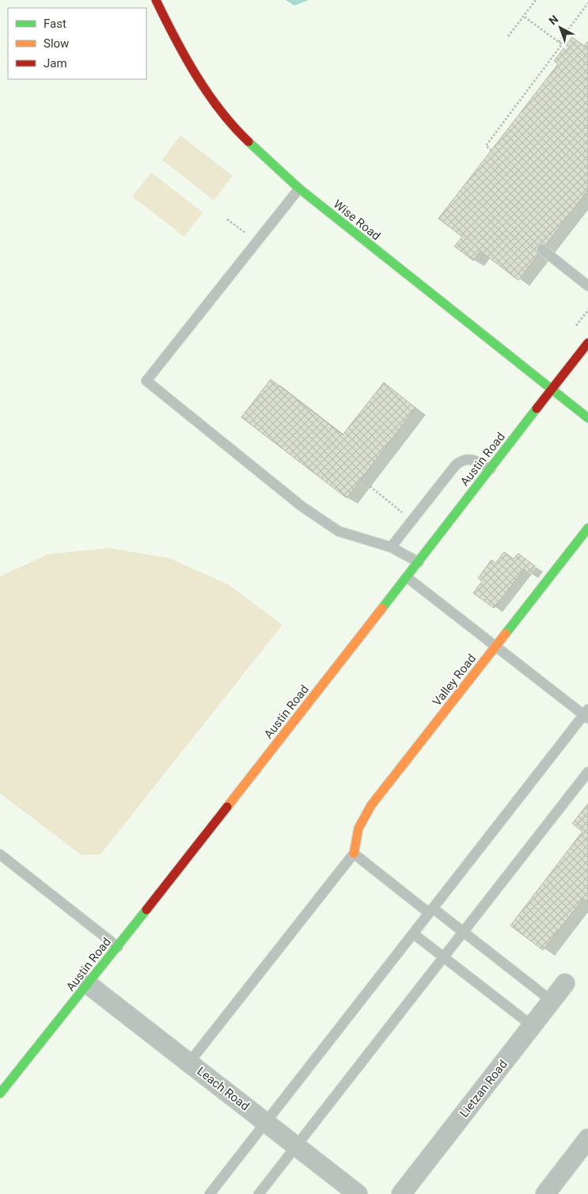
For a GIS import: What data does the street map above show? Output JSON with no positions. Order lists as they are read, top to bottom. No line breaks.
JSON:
{"streets":{"street":["Wise Road","Austin Road","Valley Road","Leach Road","Lietzan Road"]},"crossings":[["Wise Road","Austin Road"],["Austin Road","Leach Road"]],"legend":["Fast","Slow","Jam"],"north":"top left"}
